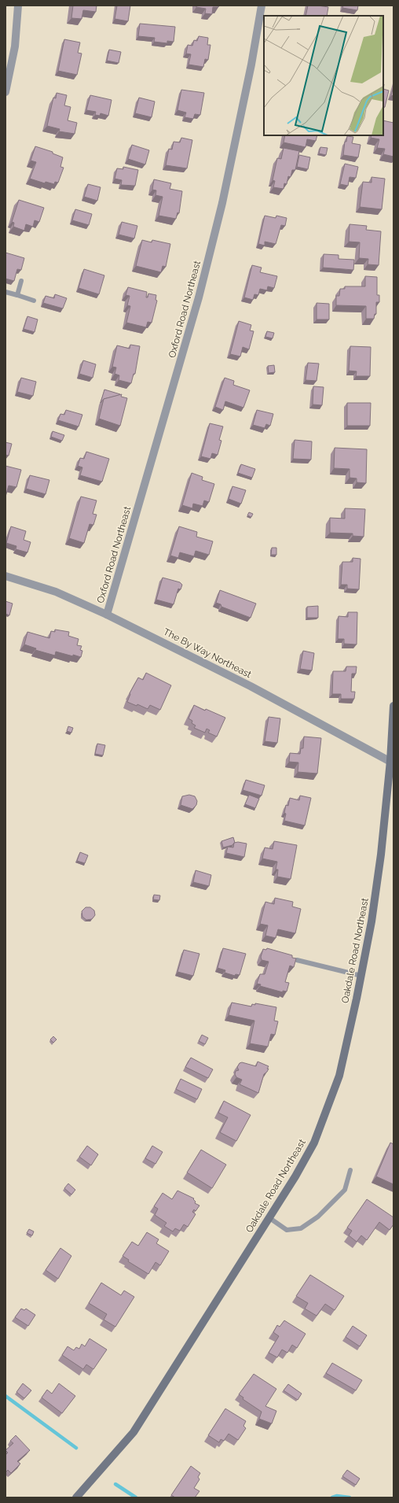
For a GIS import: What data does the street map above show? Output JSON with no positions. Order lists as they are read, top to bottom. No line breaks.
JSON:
{"streets":{"street":["Oxford Road Northeast","The By Way Northeast","Oakdale Road Northeast"]},"crossings":[["Oxford Road Northeast","The By Way Northeast"],["The By Way Northeast","Oakdale Road Northeast"]]}
